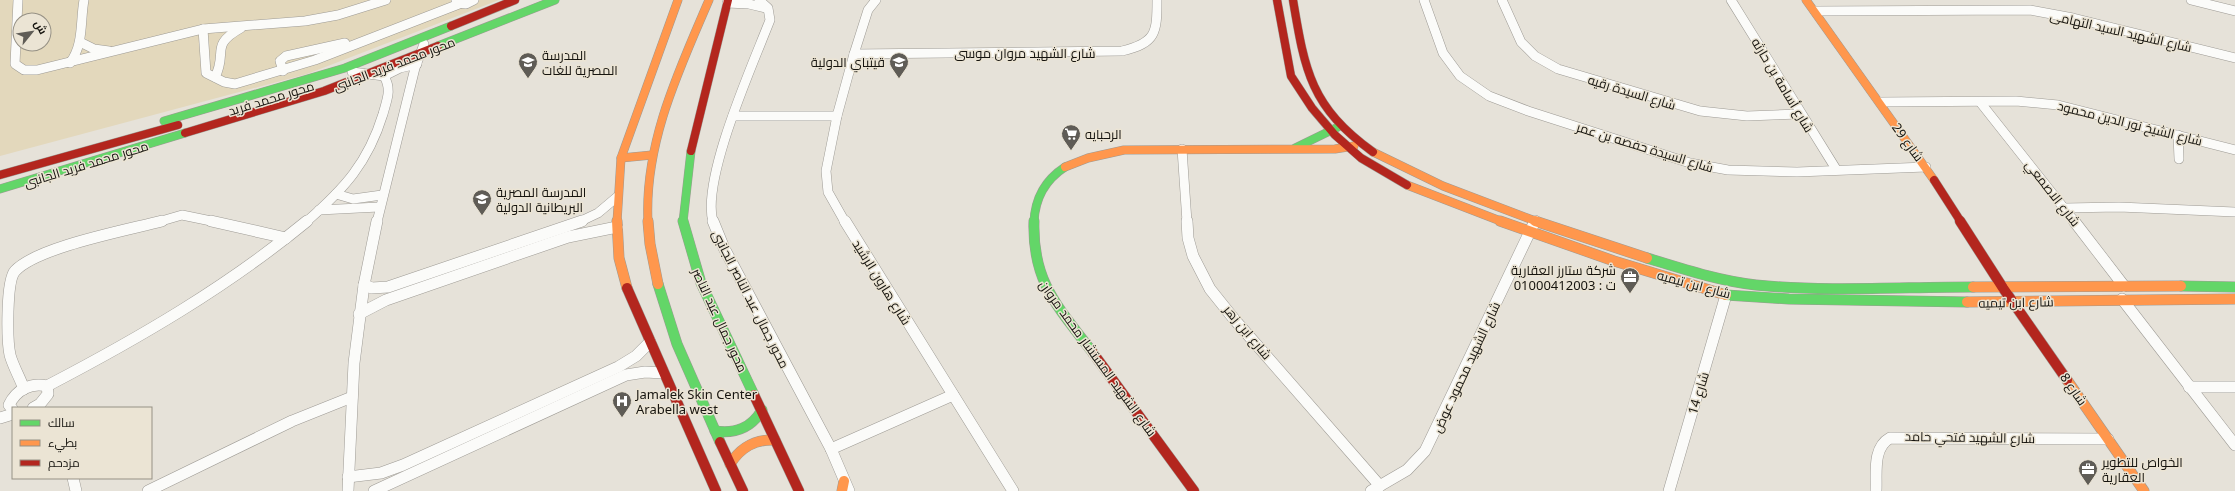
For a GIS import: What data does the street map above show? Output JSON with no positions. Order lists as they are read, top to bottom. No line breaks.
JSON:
{"streets":{"street":["شارع الشهيد السيد التهامى","شارع الشهيد مروان موسى","محور محمد فريد الجانبى","شارع أسامة بن حارثه","شارع السيدة رقيه","محور محمد فريد","شارع الشيخ نور الدين محمود","شارع 29","شارع السيدة حفصه بن عمر","شارع الاصمعي","شارع هارون الرشيد","شارع ابن تيميه","محور جمال عبد الناصر الجانبى","محور جمال عبد الناصر","شارع ابن زهر","شارع الشهيد المستشار محمد مروان","شارع الشهيد محمود عوض","شارع 8","شارع 14","شارع الشهيد فتحي حامد"]},"crossings":[["شارع الشهيد السيد التهامى","شارع 29"],["شارع الشهيد مروان موسى","شارع هارون الرشيد"],["شارع أسامة بن حارثه","شارع السيدة رقيه"],["شارع أسامة بن حارثه","شارع السيدة حفصه بن عمر"],["شارع الشيخ نور الدين محمود","شارع 29"],["شارع الشيخ نور الدين محمود","شارع الاصمعي"],["شارع 29","شارع السيدة حفصه بن عمر"],["شارع 29","شارع ابن تيميه"],["شارع 29","شارع 8"],["شارع الاصمعي","شارع ابن تيميه"],["شارع ابن تيميه","شارع الشهيد المستشار محمد مروان"],["شارع ابن تيميه","شارع الشهيد محمود عوض"],["شارع ابن تيميه","شارع 8"],["شارع ابن تيميه","شارع 14"],["شارع ابن زهر","شارع الشهيد المستشار محمد مروان"],["شارع ابن زهر","شارع الشهيد محمود عوض"],["شارع 8","شارع الشهيد فتحي حامد"]],"places":{"school or university":["المدرسة المصرية للغات","قيتباي الدولية","المدرسة المصرية البريطانية الدولية"],"supermarket":["الرحبايه"],"office":["شركة ستارز العقارية ت : 01000412003","الخواص للتطوير العقارية"],"hospital":["Jamalek Skin Center Arabella west"]},"legend":["سالك","بطيء","مزدحم"],"north":"top right"}
